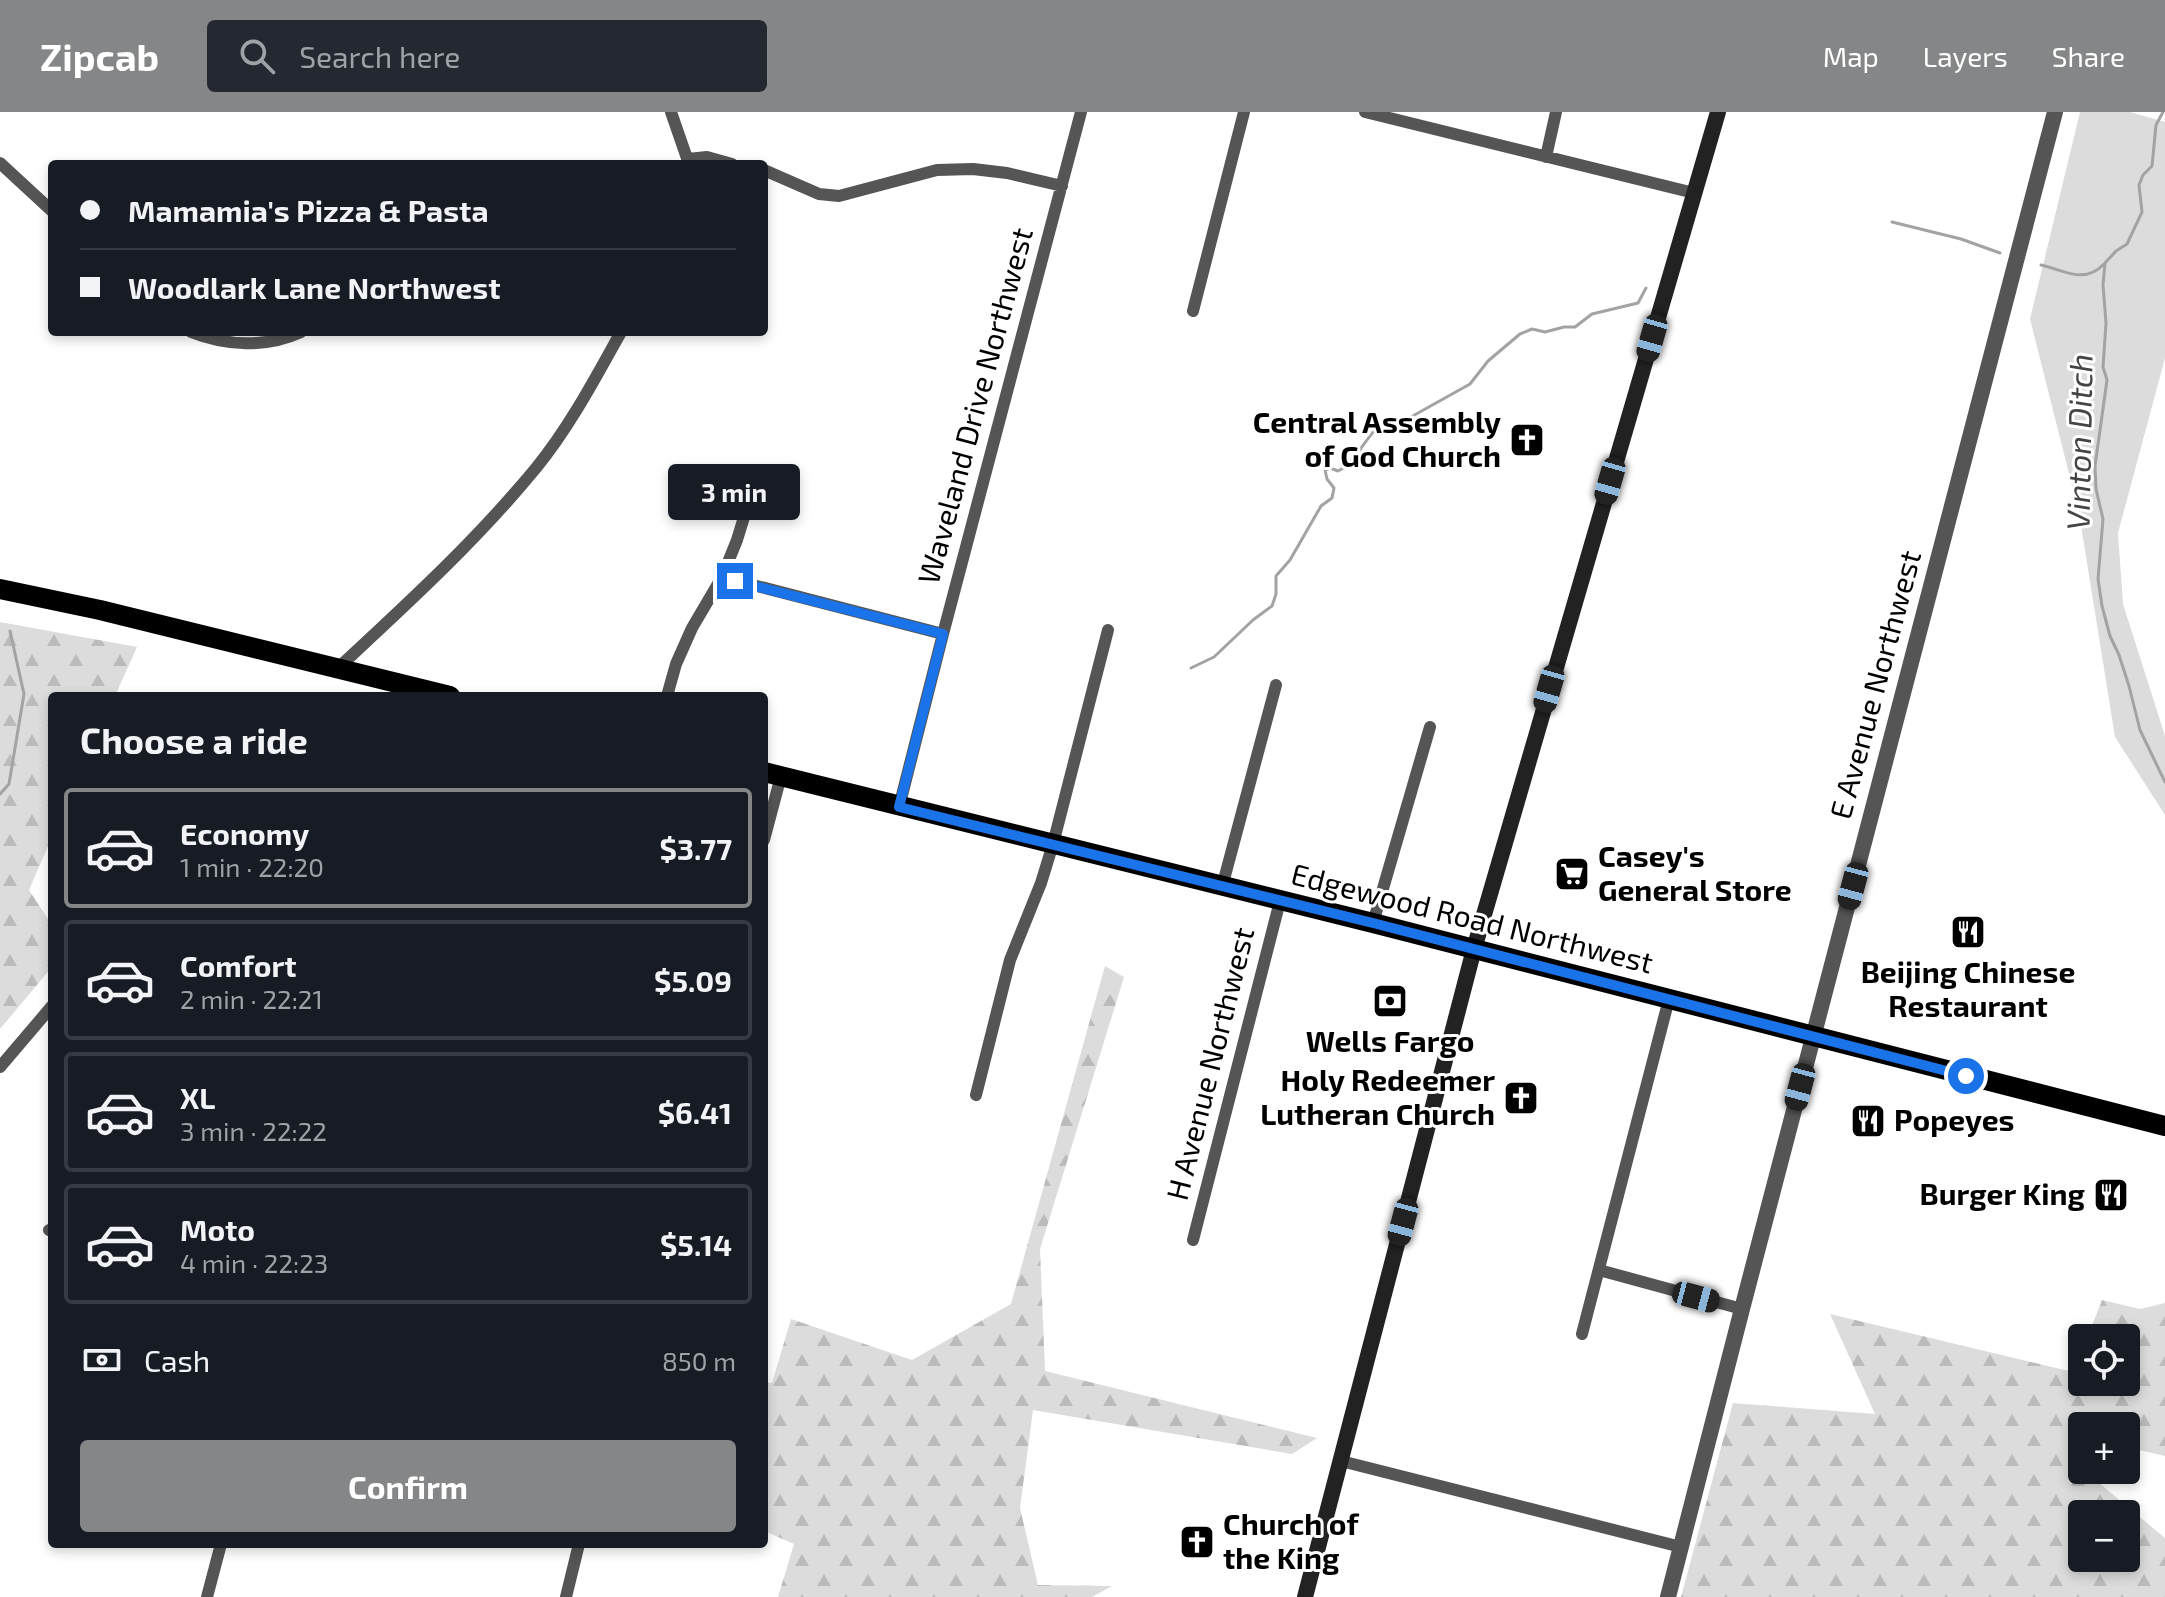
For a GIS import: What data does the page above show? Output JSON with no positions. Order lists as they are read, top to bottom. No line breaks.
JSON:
{"streets":{"main road":["Edgewood Road Northwest"],"street":["Waveland Drive Northwest","E Avenue Northwest","H Avenue Northwest"]},"crossings":[["Waveland Drive Northwest","Edgewood Road Northwest"],["E Avenue Northwest","Edgewood Road Northwest"],["Edgewood Road Northwest","H Avenue Northwest"]],"water":["Vinton Ditch"],"places":{"church":["Central Assembly of God Church","Holy Redeemer Lutheran Church","Church of the King"],"supermarket":["Casey's General Store"],"restaurant":["Beijing Chinese Restaurant","Popeyes","Burger King"],"bank":["Wells Fargo"]},"page":{"header":"Zipcab","search":"Search here","nav":["Map","Layers","Share"],"banner":["Mamamia's Pizza & Pasta","Woodlark Lane Northwest"],"bubble":"3 min","heading":"Choose a ride","list":[{"name":"Economy","note":"1 min · 22:20","value":"$3.77"},{"name":"Comfort","note":"2 min · 22:21","value":"$5.09"},{"name":"XL","note":"3 min · 22:22","value":"$6.41"},{"name":"Moto","note":"4 min · 22:23","value":"$5.14"}],"pay":["Cash","850 m"],"map_buttons":["+","−"],"buttons":"Confirm"}}
